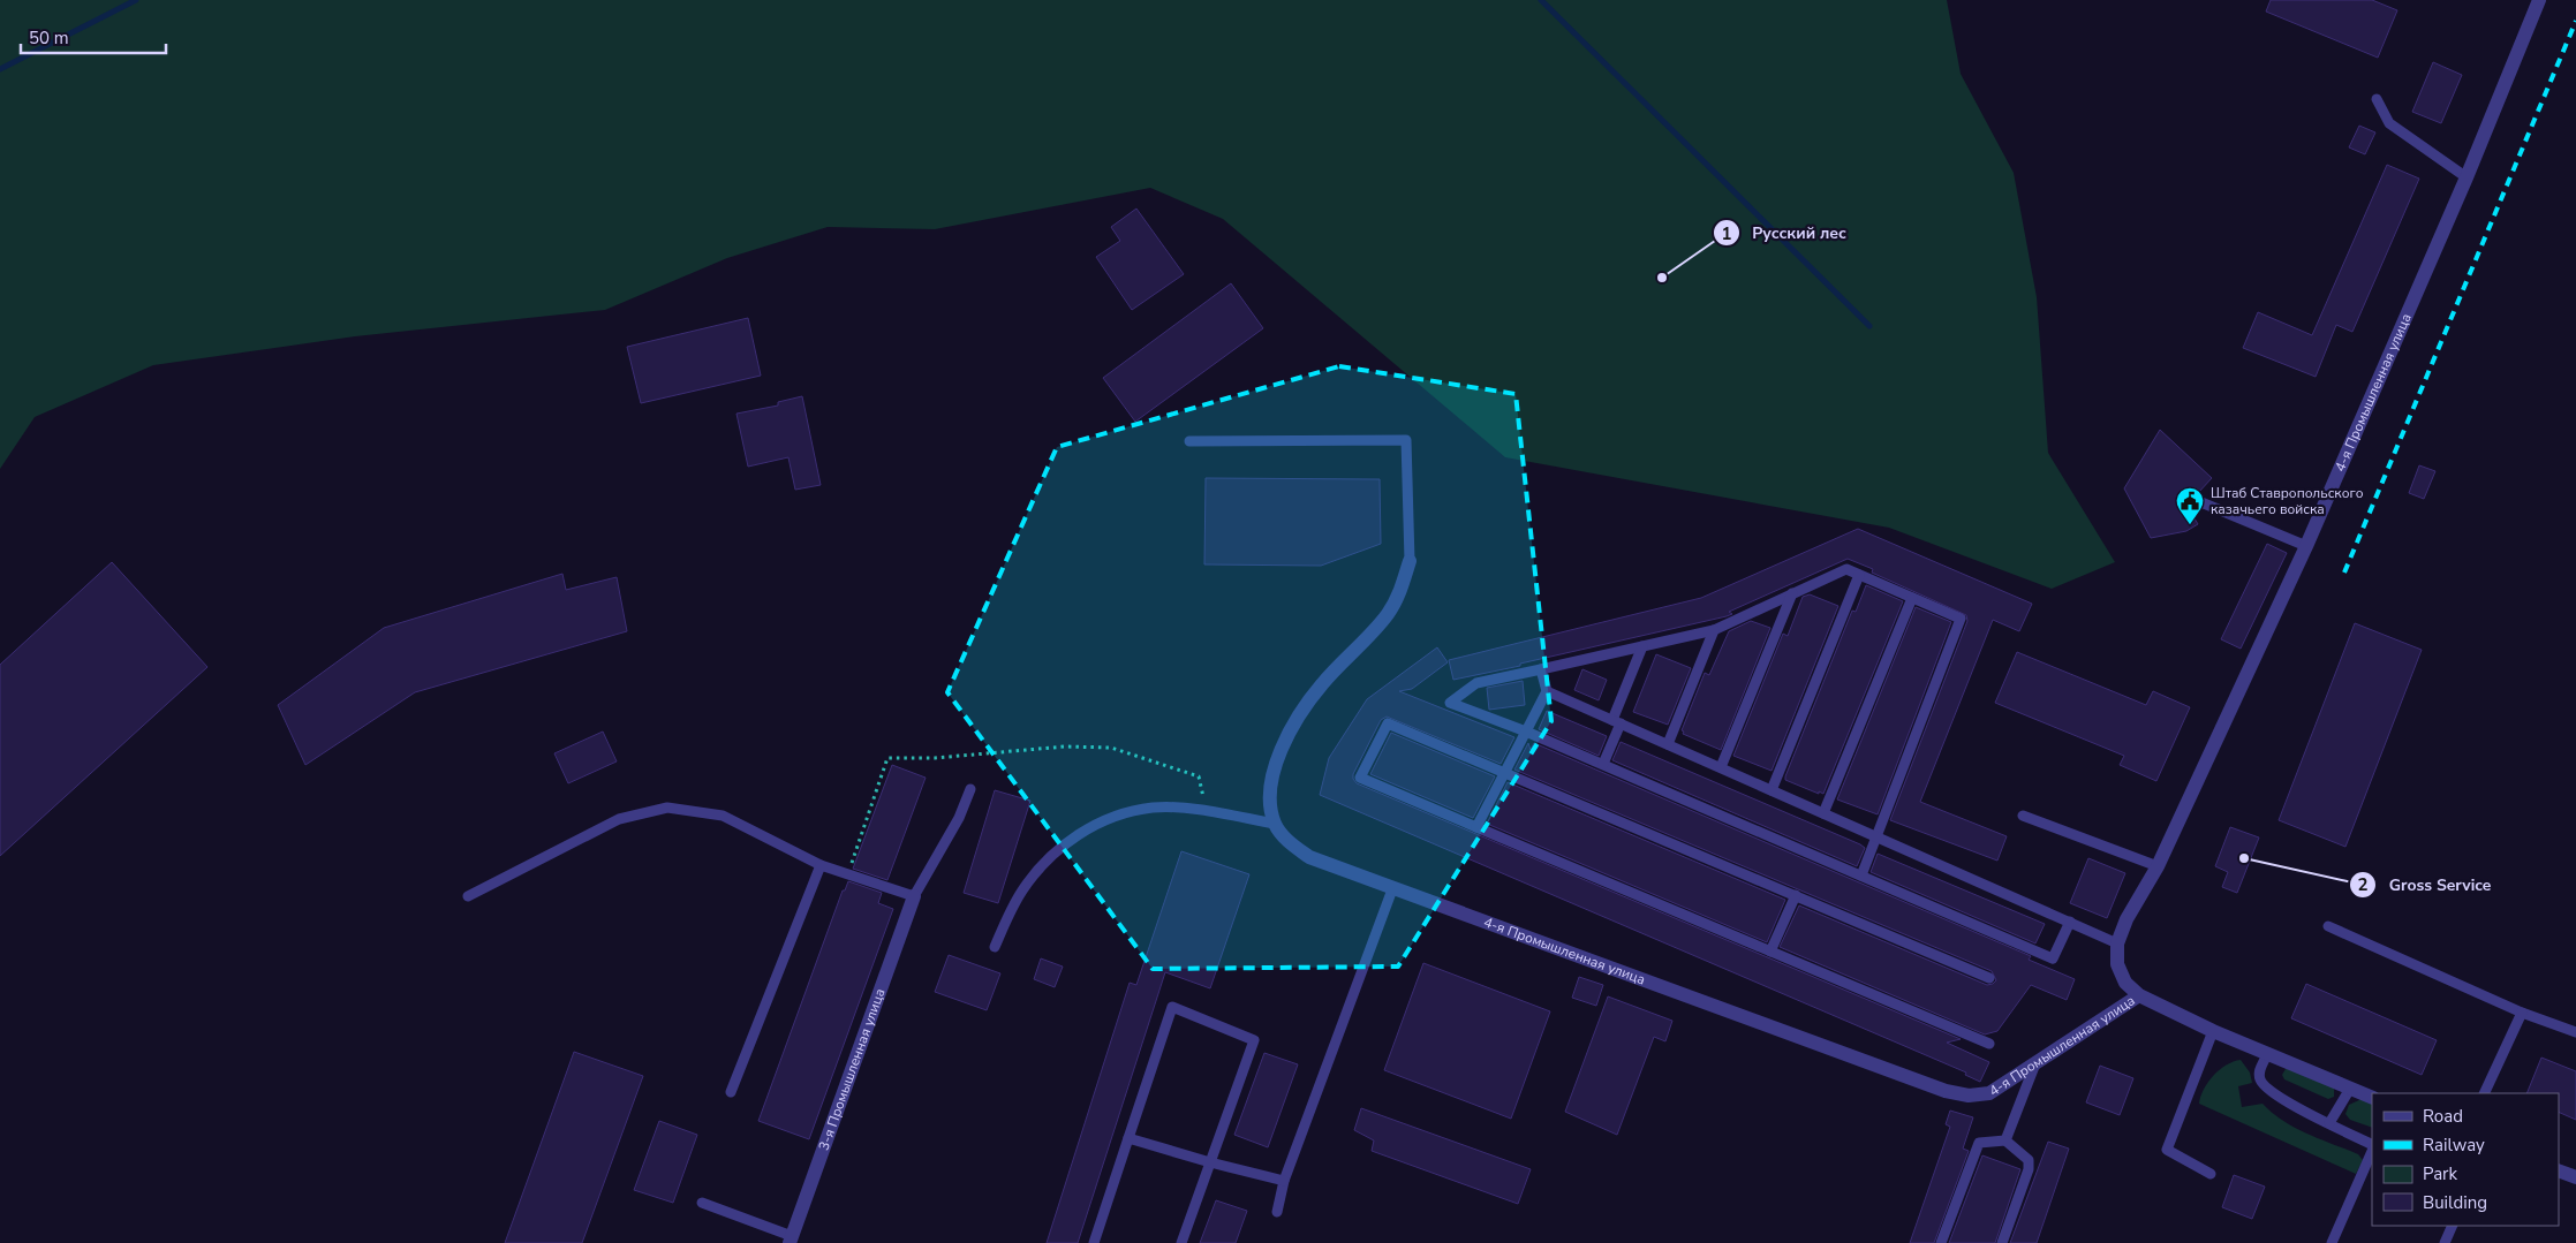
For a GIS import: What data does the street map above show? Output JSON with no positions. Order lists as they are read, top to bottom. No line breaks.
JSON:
{"streets":{"street":["4-я Промышленная улица","3-я Промышленная улица"]},"places":{"other":["Русский лес","Gross Service"],"public building":["Штаб Ставропольского казачьего войска"]},"legend":["Road","Railway","Park","Building"],"scale_bar":"50 m"}
